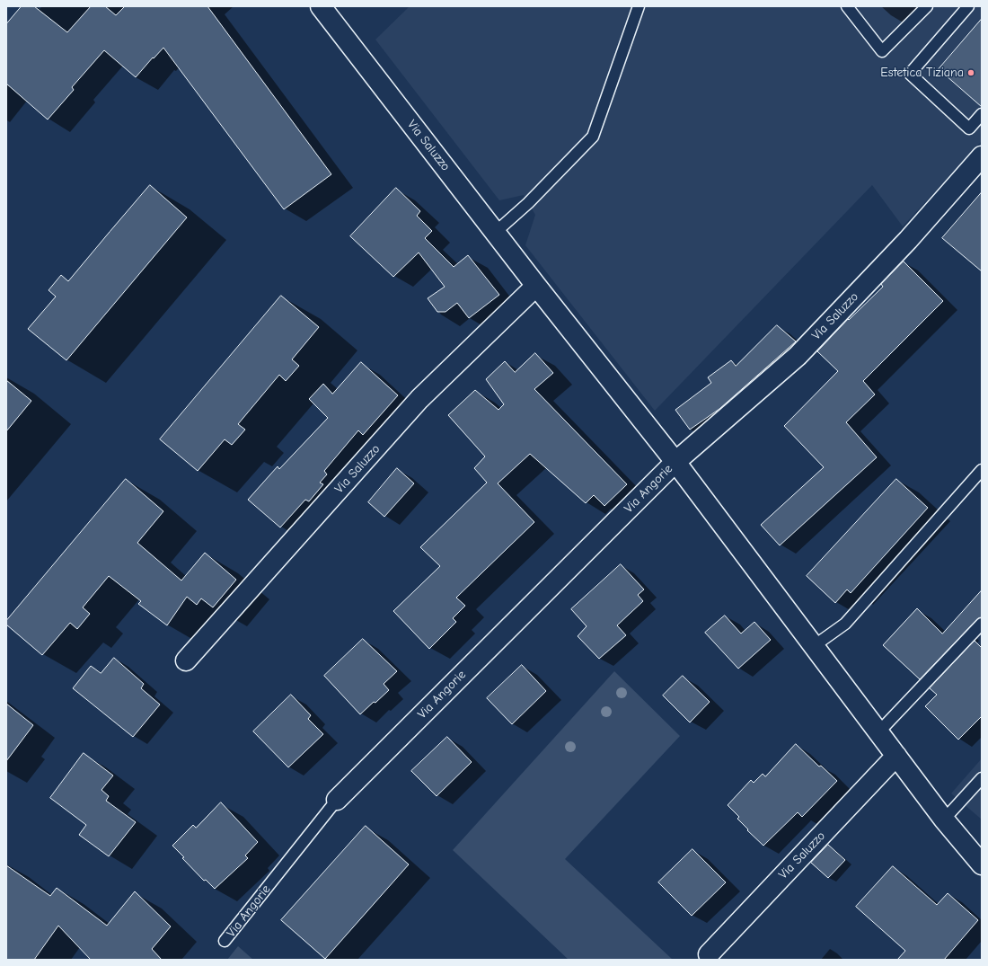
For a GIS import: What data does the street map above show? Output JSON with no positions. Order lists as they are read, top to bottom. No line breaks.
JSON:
{"streets":{"street":["Via Saluzzo","Via Angorie"]},"crossings":[["Via Saluzzo","Via Angorie"]],"places":["Estetica Tiziana"]}
